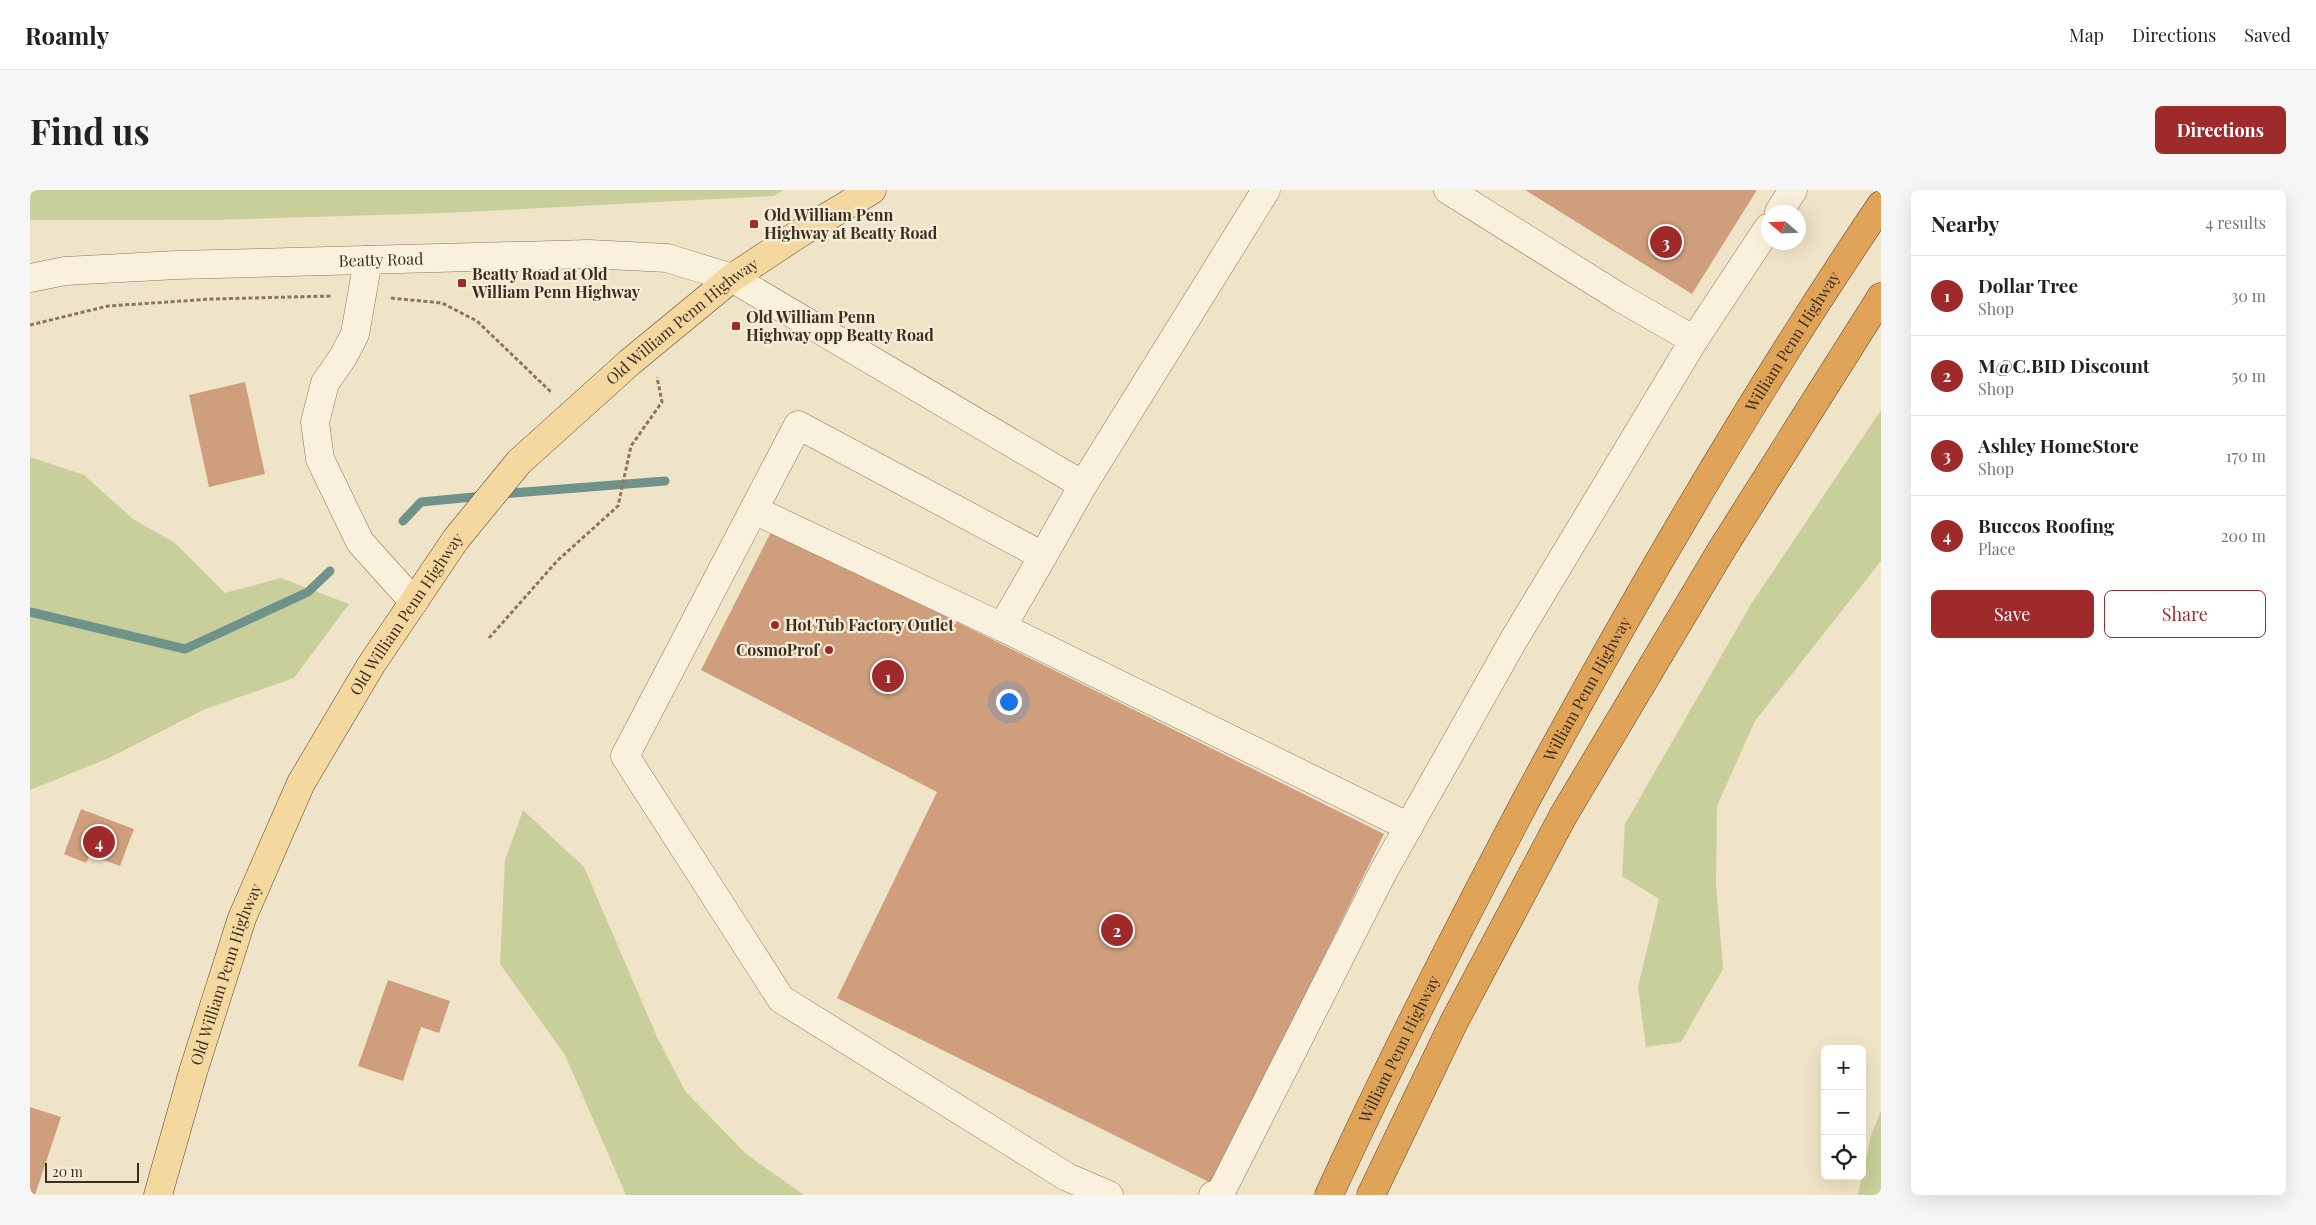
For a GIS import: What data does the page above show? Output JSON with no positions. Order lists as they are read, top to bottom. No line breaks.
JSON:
{"streets":{"highway":["William Penn Highway"],"main road":["Old William Penn Highway"],"street":["Beatty Road"]},"crossings":[["Beatty Road","Old William Penn Highway"]],"places":{"transit":["Old William Penn Highway at Beatty Road","Beatty Road at Old William Penn Highway","Old William Penn Highway opp Beatty Road"],"other":["Hot Tub Factory Outlet","CosmoProf"]},"scale_bar":"20 m","north":"left","page":{"header":"Roamly","nav":["Map","Directions","Saved"],"buttons":["Directions",["Save","Share"]],"title":"Find us","heading":["Nearby","4 results"],"pins":["3","1","4","2"],"list":[{"mark":"1","name":"Dollar Tree","note":"Shop","value":"30 m"},{"mark":"2","name":"M@C.BID Discount","note":"Shop","value":"50 m"},{"mark":"3","name":"Ashley HomeStore","note":"Shop","value":"170 m"},{"mark":"4","name":"Buccos Roofing","note":"Place","value":"200 m"}],"map_buttons":["+","−"],"scale":"20 m"}}
